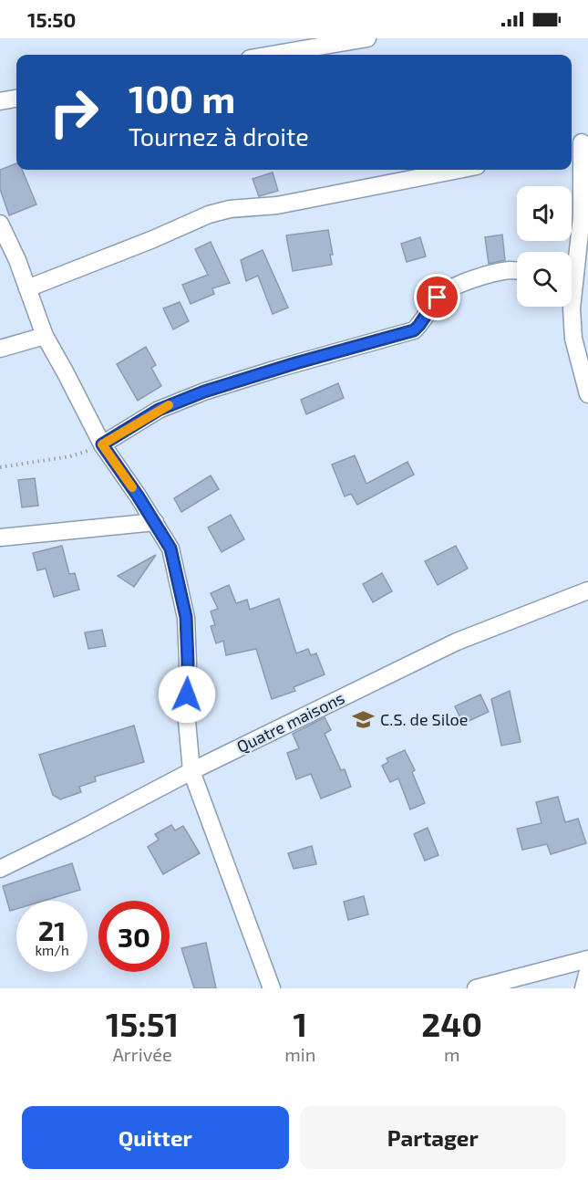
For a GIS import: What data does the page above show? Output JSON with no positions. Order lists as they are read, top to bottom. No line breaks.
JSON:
{"streets":{"street":["Quatre maisons"]},"places":{"school or university":["C.S. de Siloe"]},"page":{"status":"15:50","turn":["100 m","Tournez à droite"],"speed":"21 km/h","limit":"30","eta":["15:51","Arrivée","1","min","240","m"],"buttons":["Quitter","Partager"]}}
